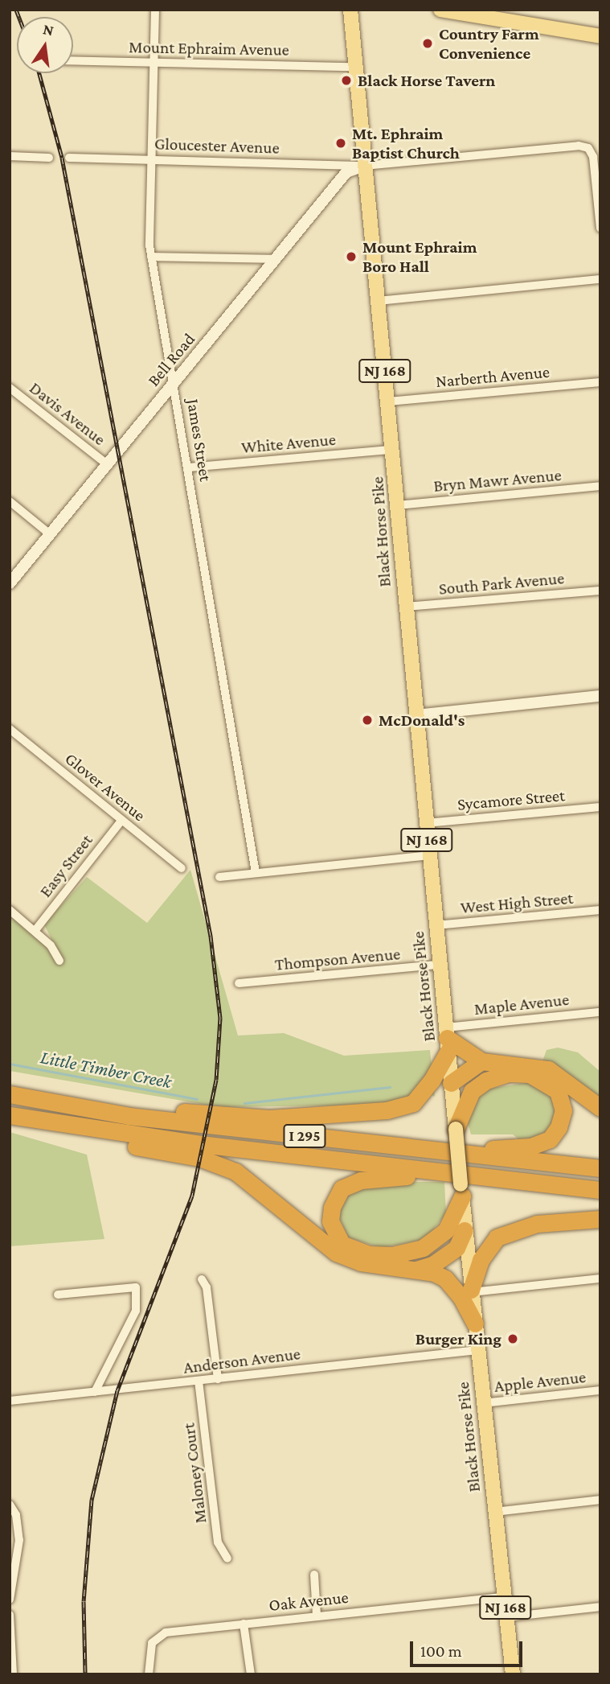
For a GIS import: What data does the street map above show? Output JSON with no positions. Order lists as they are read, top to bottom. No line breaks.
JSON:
{"streets":{"highway":["I 295"],"main road":["NJ 168","Black Horse Pike"],"street":["Mount Ephraim Avenue","Gloucester Avenue","Bell Road","Narberth Avenue","Davis Avenue","James Street","White Avenue","Bryn Mawr Avenue","South Park Avenue","Glover Avenue","Sycamore Street","Easy Street","West High Street","Thompson Avenue","Maple Avenue","Anderson Avenue","Apple Avenue","Maloney Court","Oak Avenue"]},"crossings":[["Mount Ephraim Avenue","James Street"],["Mount Ephraim Avenue","Black Horse Pike"],["Gloucester Avenue","Bell Road"],["Gloucester Avenue","James Street"],["Gloucester Avenue","Black Horse Pike"],["Bell Road","Davis Avenue"],["Bell Road","James Street"],["Bell Road","Black Horse Pike"],["NJ 168","Black Horse Pike"],["NJ 168","Maple Avenue"],["Narberth Avenue","Black Horse Pike"],["James Street","White Avenue"],["White Avenue","Black Horse Pike"],["Bryn Mawr Avenue","Black Horse Pike"],["Black Horse Pike","South Park Avenue"],["Black Horse Pike","Sycamore Street"],["Black Horse Pike","West High Street"],["Black Horse Pike","Thompson Avenue"],["Black Horse Pike","Maple Avenue"],["Black Horse Pike","Anderson Avenue"],["Black Horse Pike","Apple Avenue"],["Black Horse Pike","Oak Avenue"],["Glover Avenue","Easy Street"],["Anderson Avenue","Maloney Court"]],"water":["Little Timber Creek"],"places":["Country Farm Convenience","Black Horse Tavern","Mt. Ephraim Baptist Church","Mount Ephraim Boro Hall","McDonald's","Burger King"],"scale_bar":"100 m","north":"top"}
